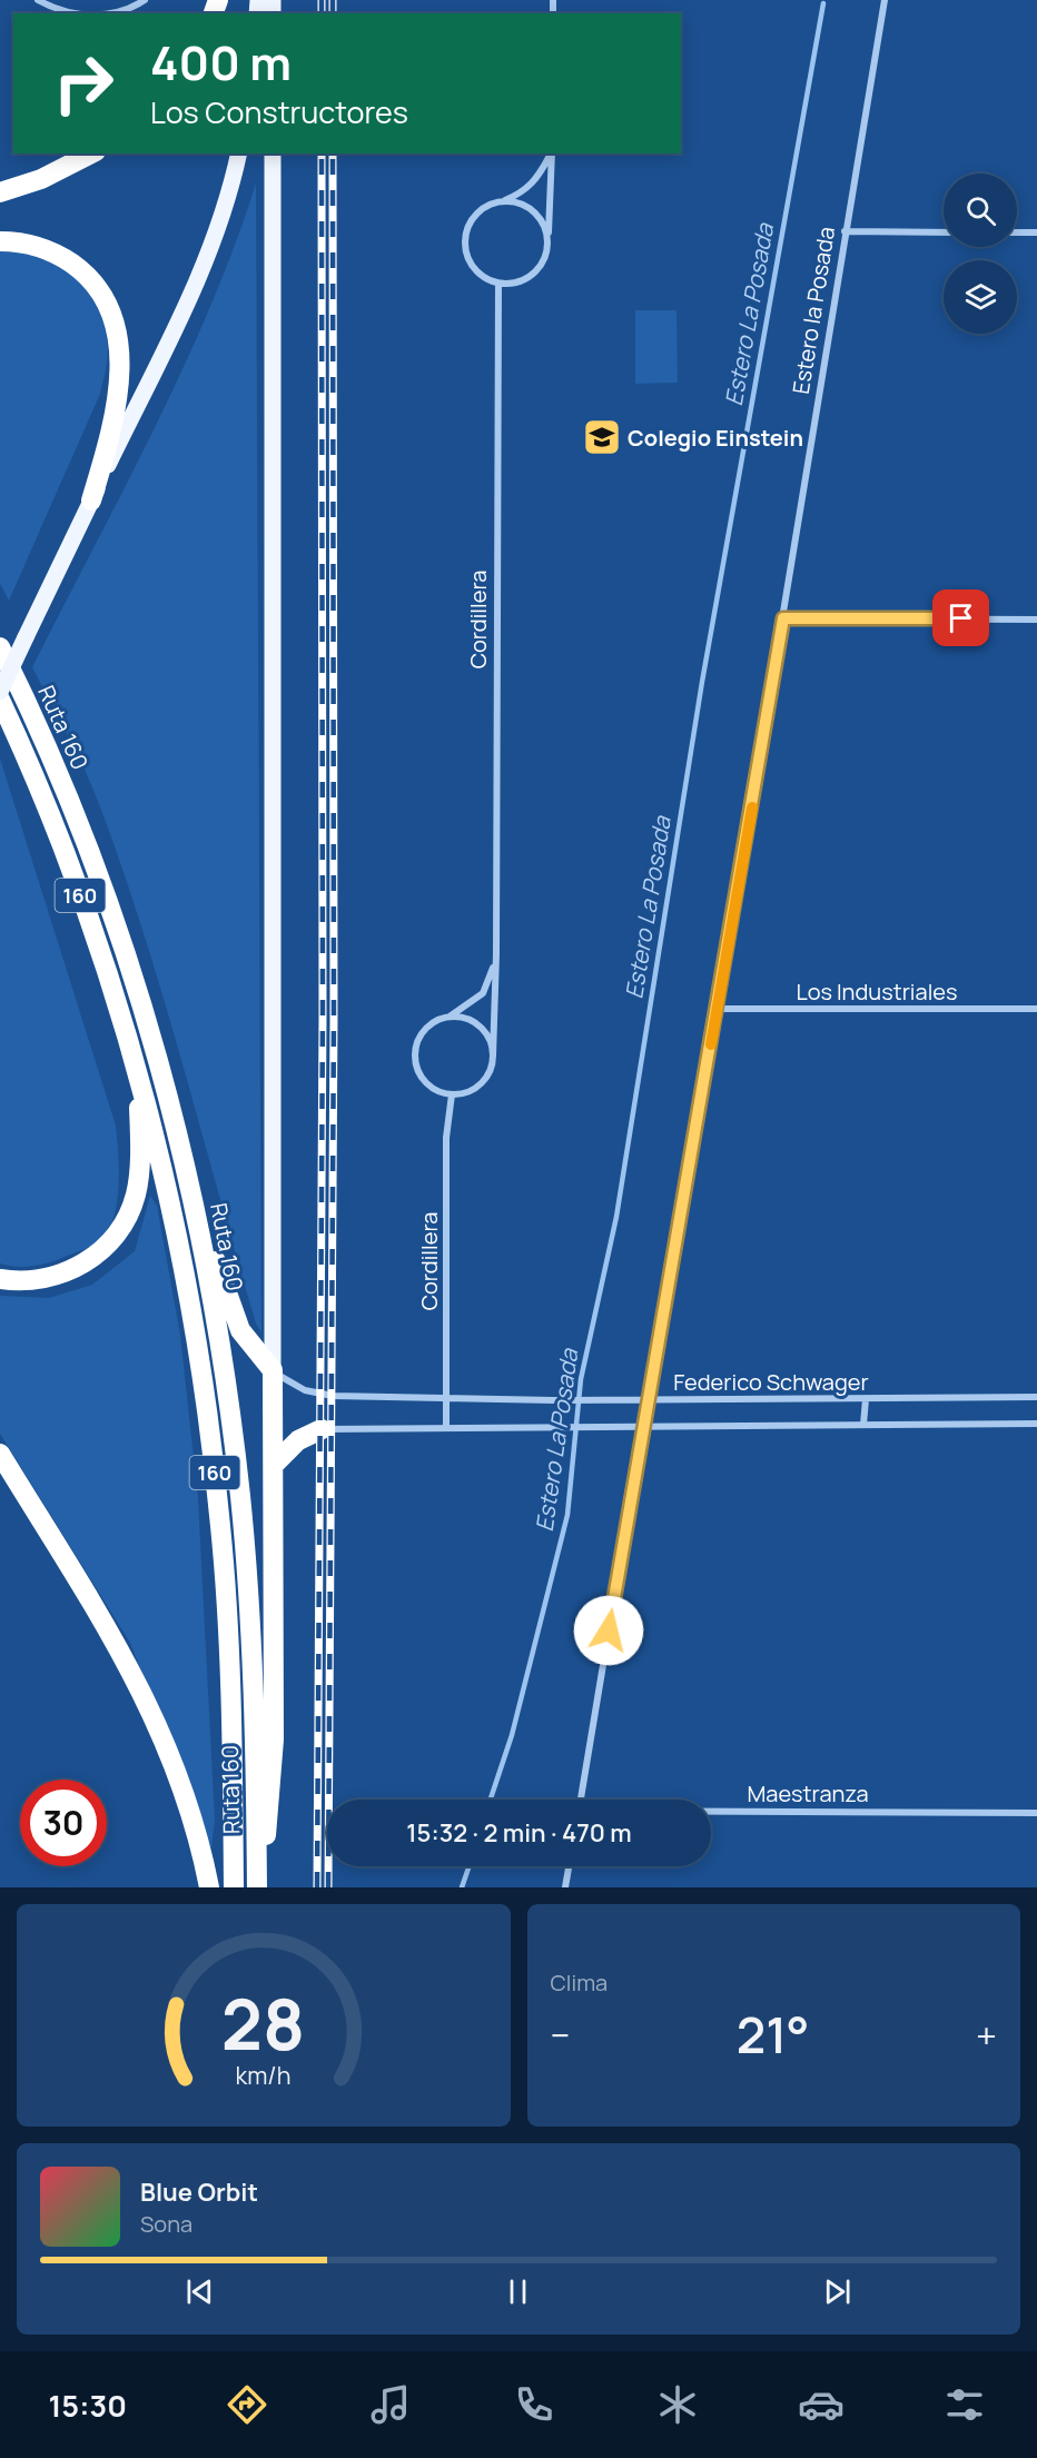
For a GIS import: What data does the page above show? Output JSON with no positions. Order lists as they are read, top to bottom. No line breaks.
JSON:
{"streets":{"highway":["Ruta 160","160"],"street":["Estero la Posada","Cordillera","Los Industriales","Federico Schwager","Maestranza"]},"crossings":[["Estero la Posada","Los Industriales"],["Estero la Posada","Federico Schwager"],["Cordillera","Federico Schwager"]],"water":["Estero La Posada"],"places":{"school or university":["Colegio Einstein"]},"page":{"turn":["400 m","Los Constructores"],"limit":"30","trip":"15:32 · 2 min · 470 m","tile":"Clima","heat":["−","21°","+"],"song":["Blue Orbit","Sona"],"tabs":"15:30","gauge":["28","km/h"]}}
